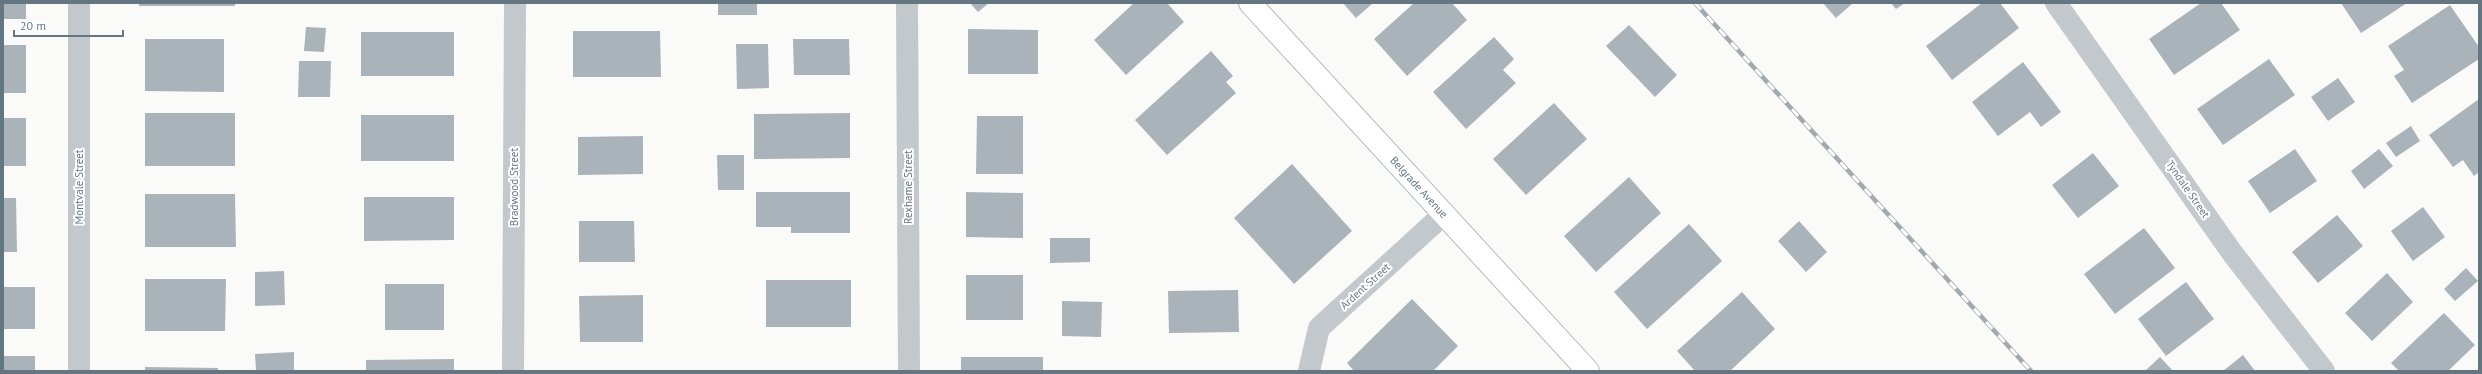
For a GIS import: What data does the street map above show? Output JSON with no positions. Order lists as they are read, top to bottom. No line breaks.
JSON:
{"streets":{"main road":["Belgrade Avenue"],"street":["Montvale Street","Bradwood Street","Rexhame Street","Tyndale Street","Ardent Street"]},"crossings":[["Belgrade Avenue","Ardent Street"]],"scale_bar":"20 m"}
